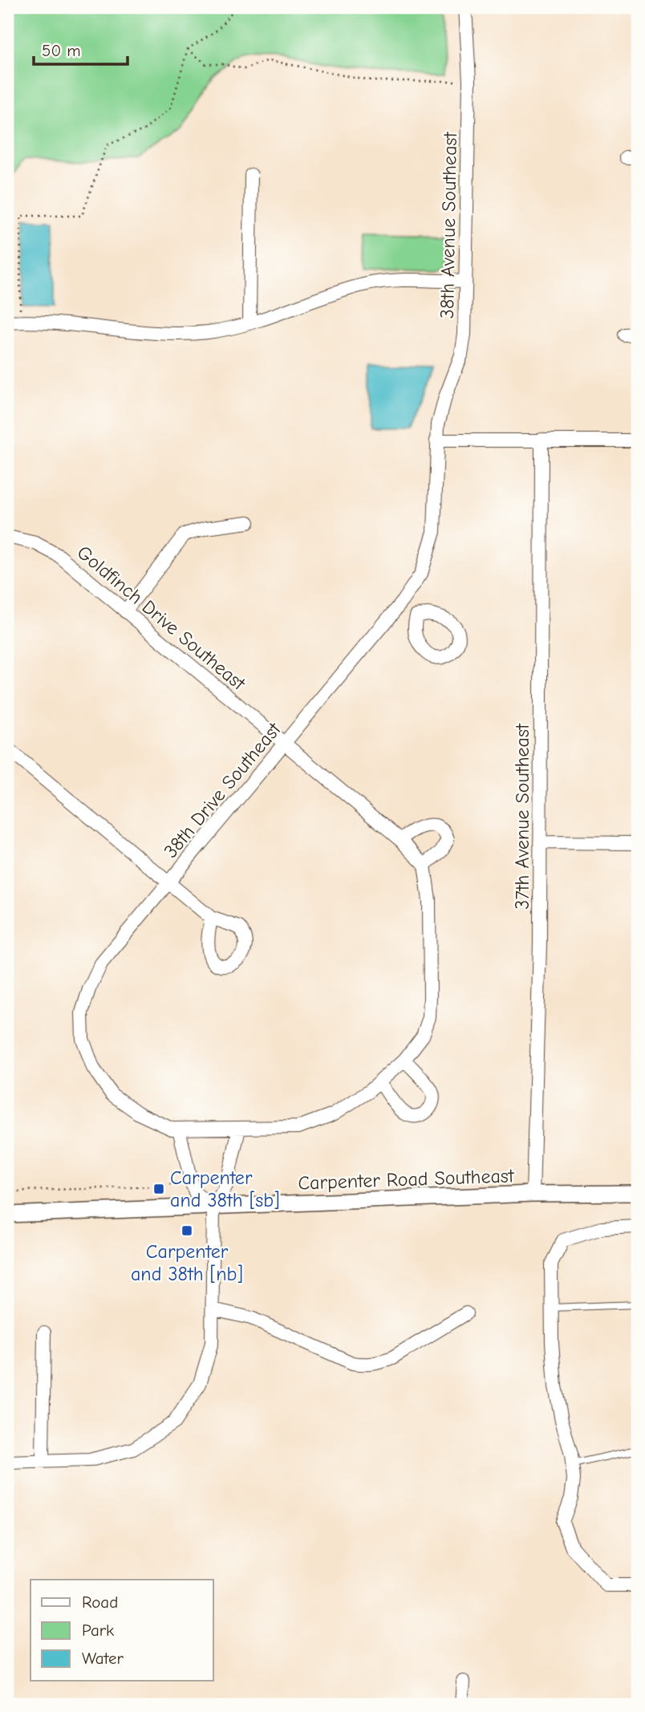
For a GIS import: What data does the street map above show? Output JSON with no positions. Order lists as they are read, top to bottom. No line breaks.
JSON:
{"streets":{"street":["38th Avenue Southeast","Goldfinch Drive Southeast","38th Drive Southeast","37th Avenue Southeast","Carpenter Road Southeast"]},"crossings":[["38th Avenue Southeast","38th Drive Southeast"],["Goldfinch Drive Southeast","38th Drive Southeast"],["37th Avenue Southeast","Carpenter Road Southeast"]],"places":{"transit":["Carpenter and 38th [sb]","Carpenter and 38th [nb]"]},"legend":["Road","Park","Water"],"scale_bar":"50 m"}
